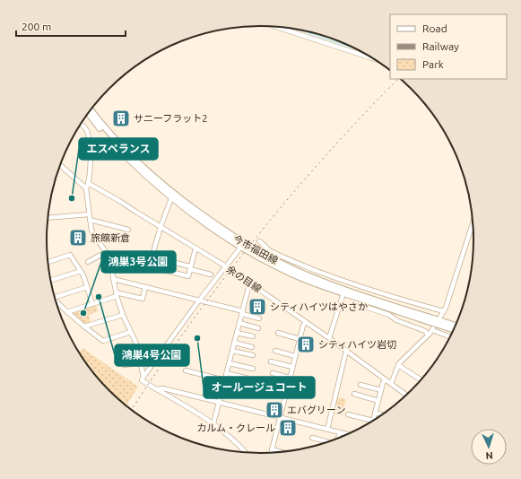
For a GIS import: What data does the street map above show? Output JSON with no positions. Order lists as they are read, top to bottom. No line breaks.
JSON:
{"streets":{"main road":["今市福田線"],"street":["余の目線"]},"places":{"building":["サニーフラット2","旅館新倉","シティハイツはやさか","シティハイツ岩切","エバグリーン","カルム・クレール"],"other":["エスペランス","鴻巣4号公園","鴻巣3号公園","オールージュコート"]},"legend":["Road","Railway","Park"],"scale_bar":"200 m","north":"bottom"}
